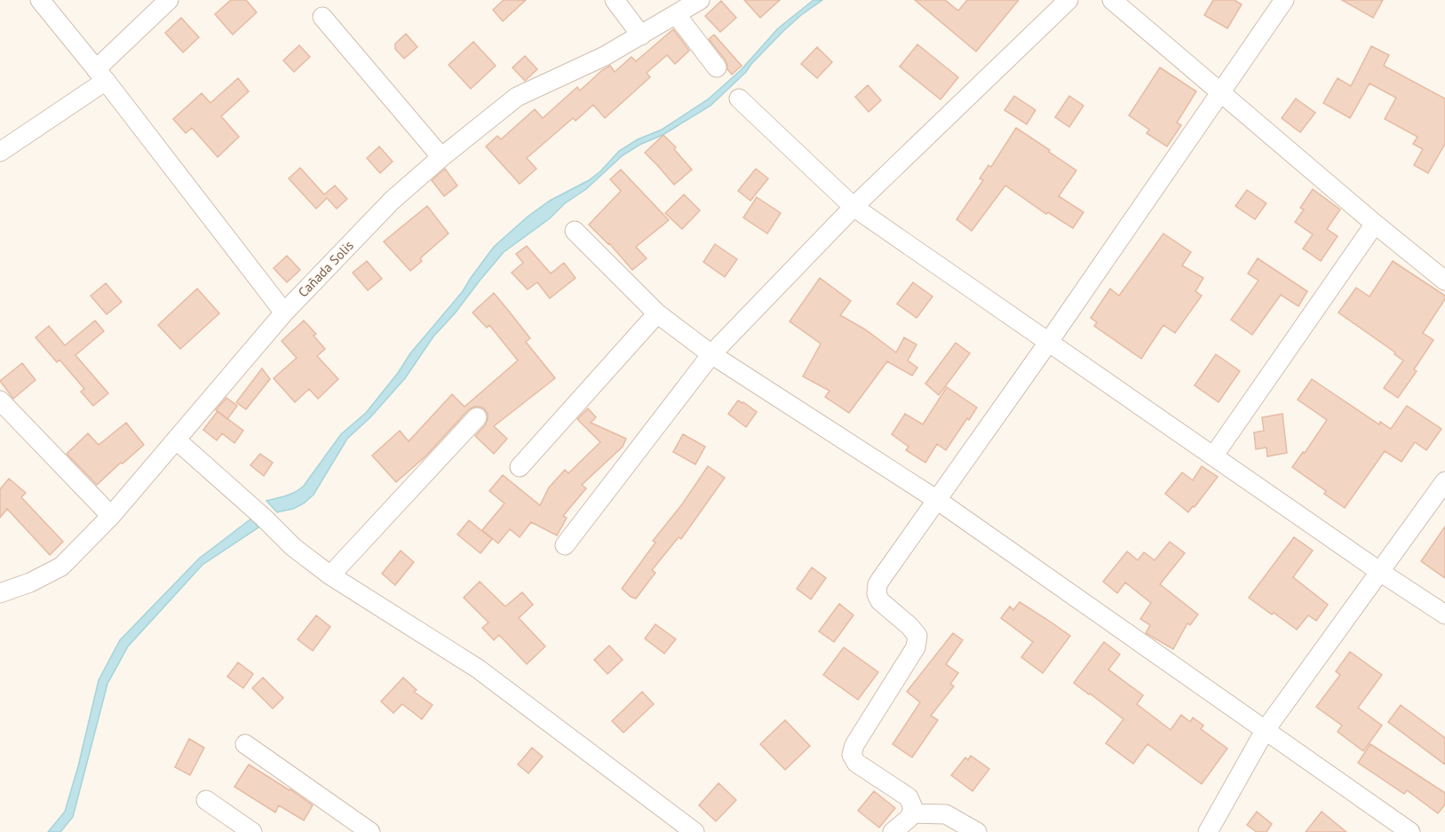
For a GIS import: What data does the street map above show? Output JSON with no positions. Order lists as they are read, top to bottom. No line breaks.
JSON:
{"streets":{"street":["Cañada Solis"]}}
